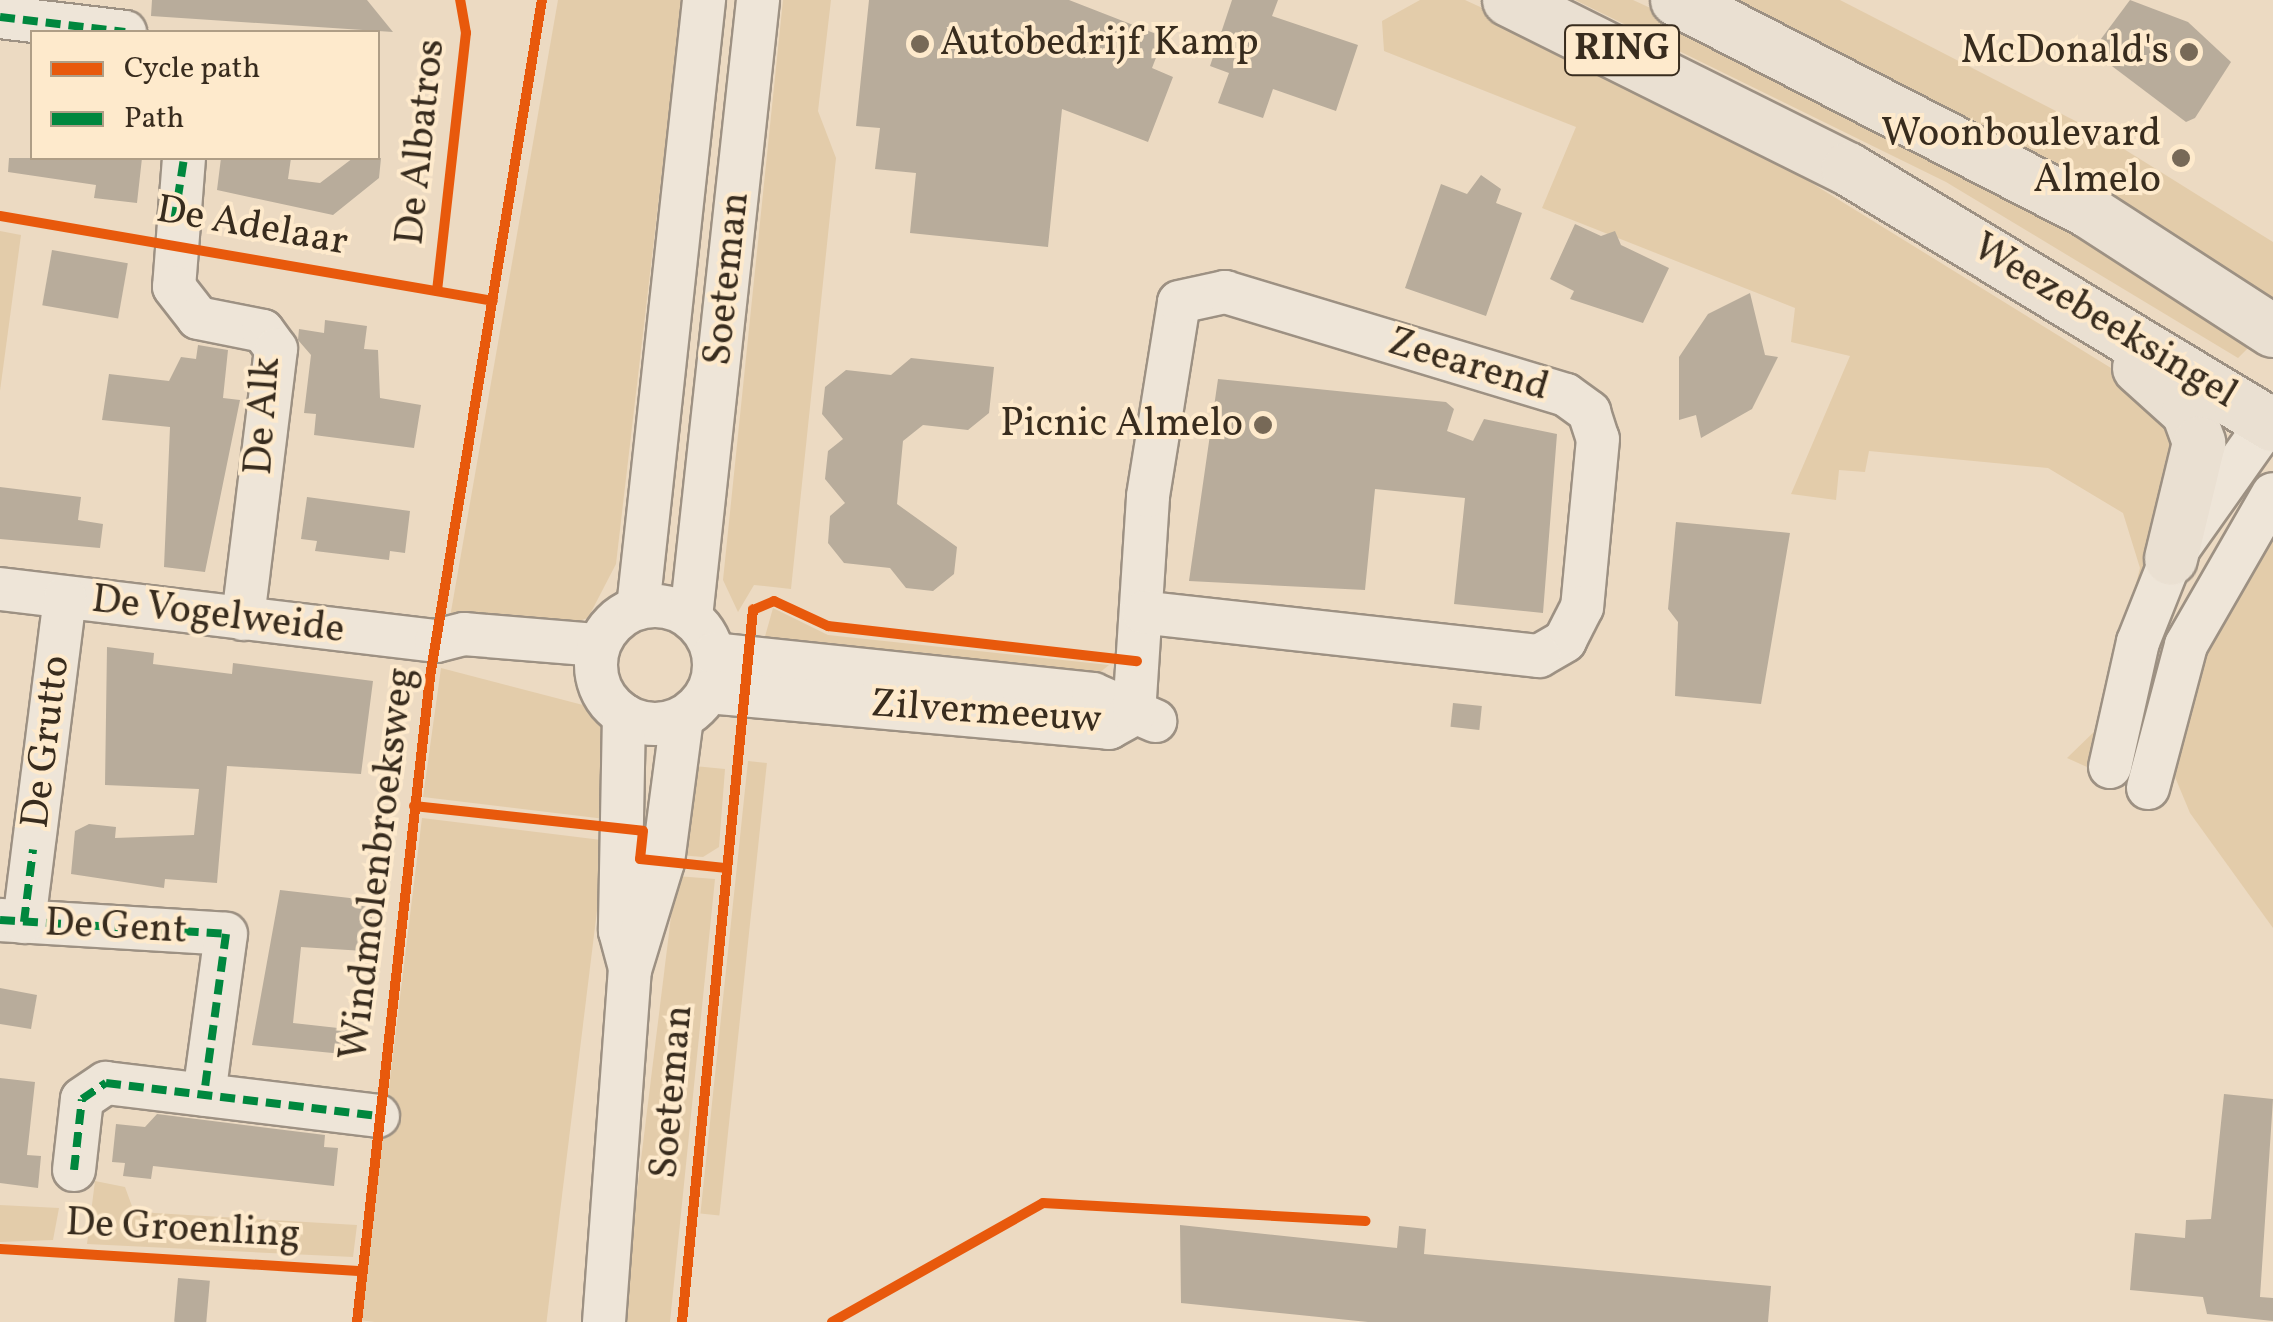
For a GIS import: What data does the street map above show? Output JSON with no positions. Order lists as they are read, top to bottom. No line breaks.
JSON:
{"streets":{"main road":["RING","Weezebeeksingel"],"street":["Soeteman","Zeearend","De Alk","De Vogelweide","Zilvermeeuw","De Grutto","De Gent"],"cycle path":["De Albatros","De Adelaar","Windmolenbroeksweg","De Groenling"]},"crossings":[["Soeteman","De Vogelweide"],["Soeteman","Zilvermeeuw"],["Zeearend","Zilvermeeuw"],["De Alk","De Vogelweide"],["De Vogelweide","Zilvermeeuw"],["De Vogelweide","De Grutto"],["De Grutto","De Gent"]],"places":["Autobedrijf Kamp","McDonald's","Woonboulevard Almelo","Picnic Almelo"],"legend":["Cycle path","Path"]}
